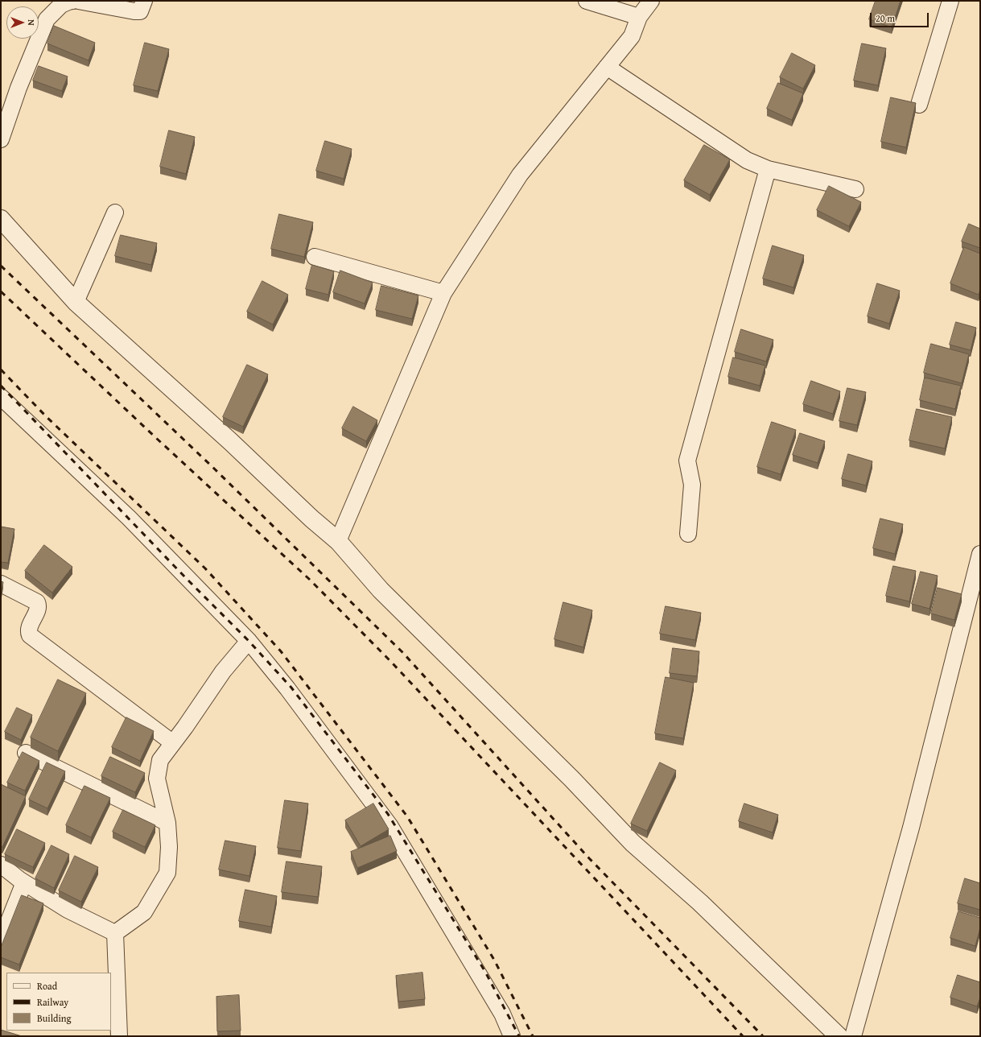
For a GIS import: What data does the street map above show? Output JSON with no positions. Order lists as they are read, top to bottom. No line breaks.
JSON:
{"legend":["Road","Railway","Building"],"scale_bar":"20 m","north":"right"}
